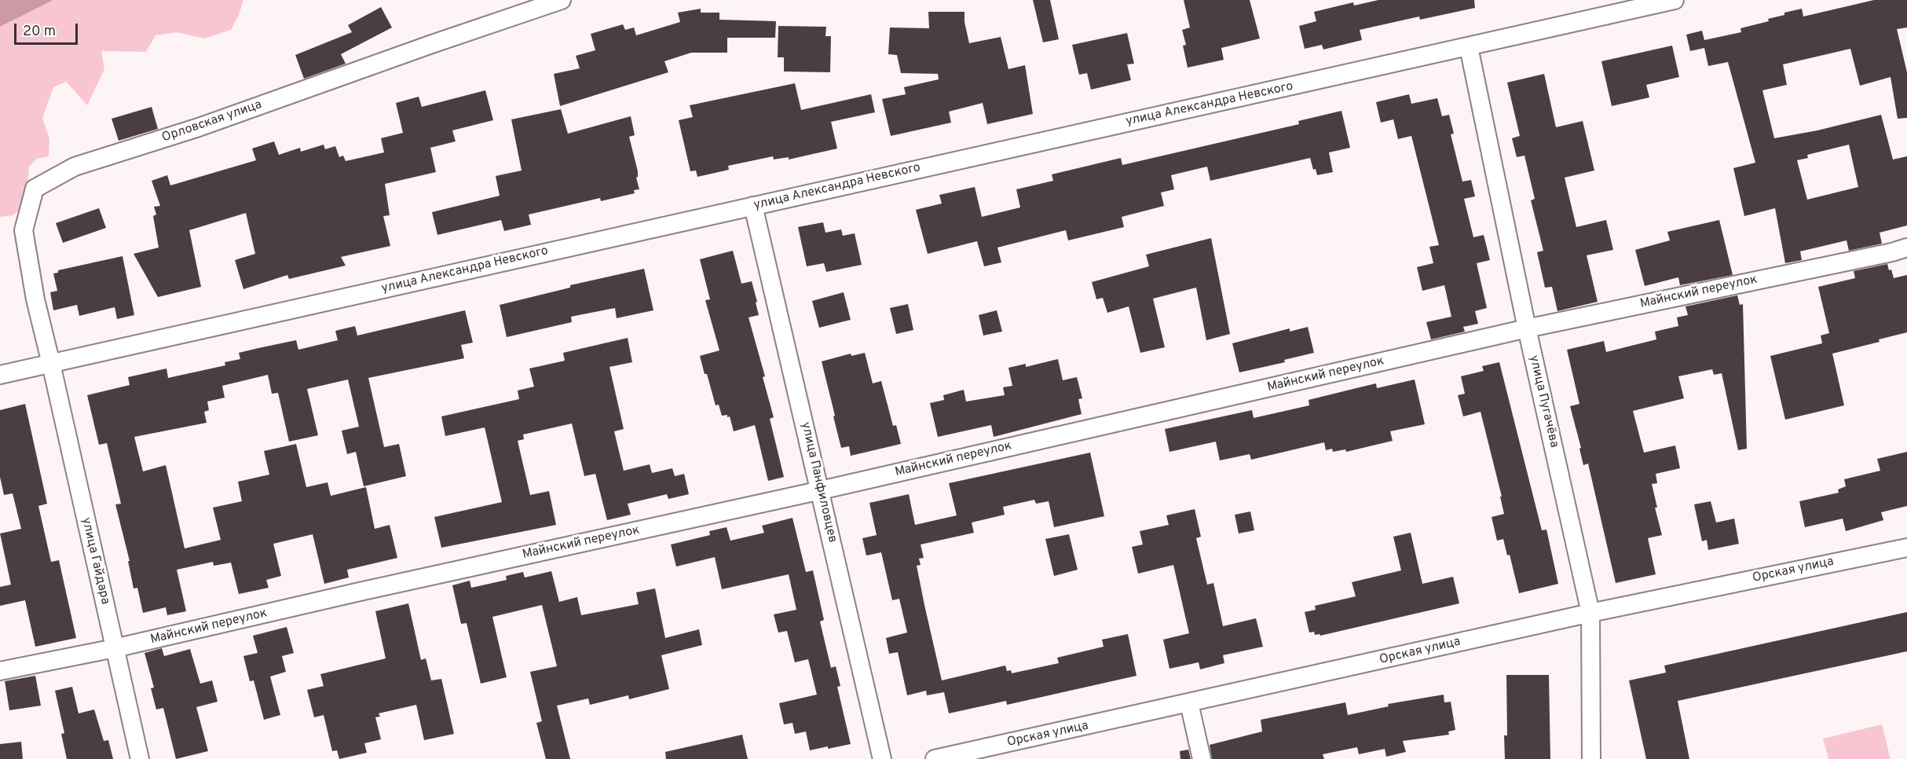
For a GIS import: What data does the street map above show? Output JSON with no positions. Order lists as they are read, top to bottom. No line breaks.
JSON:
{"streets":{"street":["улица Александра Невского","Орловская улица","Майнский переулок","улица Пугачёва","улица Панфиловцев","улица Гайдара","Орская улица"]},"crossings":[["улица Александра Невского","Орловская улица"],["улица Александра Невского","улица Пугачёва"],["улица Александра Невского","улица Панфиловцев"],["улица Александра Невского","улица Гайдара"],["Орловская улица","улица Гайдара"],["Майнский переулок","улица Пугачёва"],["Майнский переулок","улица Панфиловцев"],["Майнский переулок","улица Гайдара"],["улица Пугачёва","Орская улица"]],"scale_bar":"20 m"}
